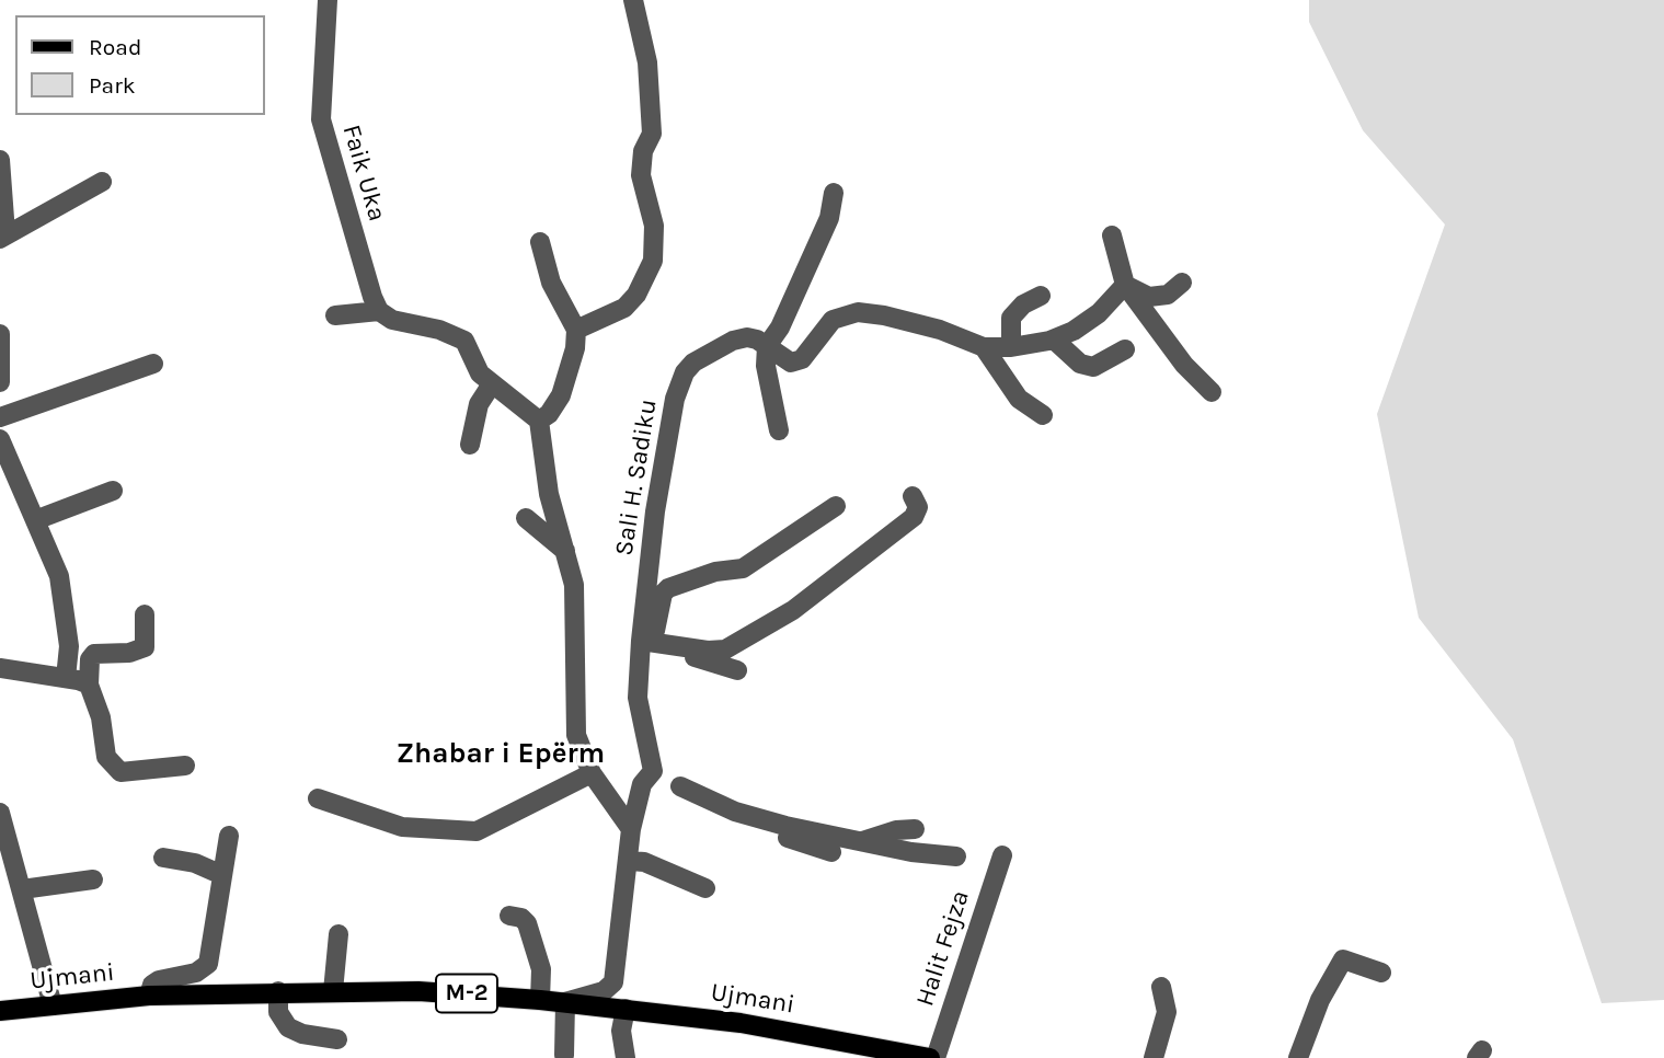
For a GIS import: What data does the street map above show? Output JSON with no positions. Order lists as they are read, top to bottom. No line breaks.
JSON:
{"streets":{"main road":["Ujmani","M-2"],"street":["Faik Uka","Sali H. Sadiku","Halit Fejza"]},"districts":["Zhabar i Epërm"],"legend":["Road","Park"]}
